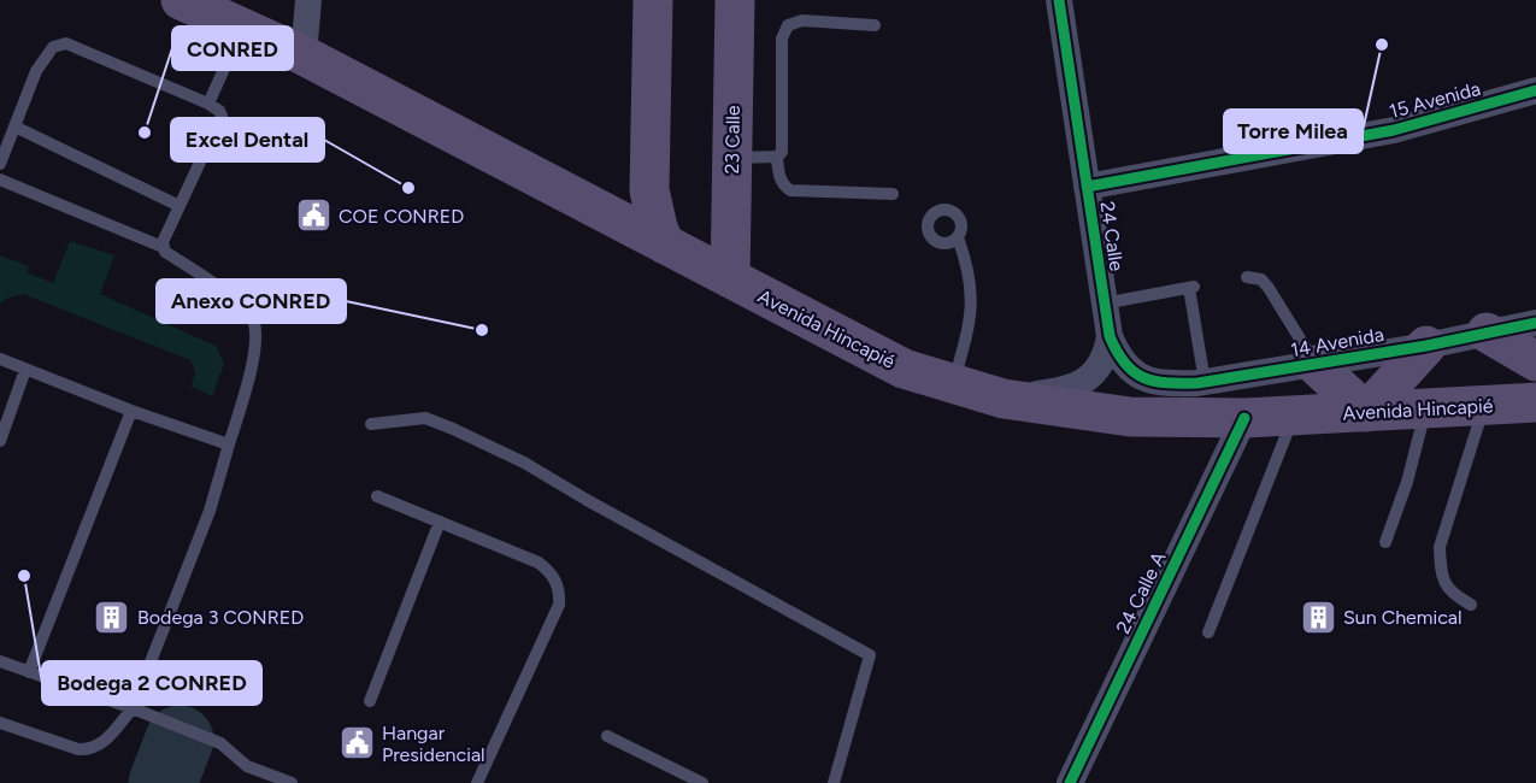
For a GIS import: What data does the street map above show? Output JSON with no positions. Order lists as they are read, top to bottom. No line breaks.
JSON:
{"streets":{"main road":["23 Calle","Avenida Hincapié"],"street":["15 Avenida","24 Calle","14 Avenida","24 Calle A"]},"crossings":[["15 Avenida","24 Calle"],["23 Calle","Avenida Hincapié"],["24 Calle","14 Avenida"],["Avenida Hincapié","24 Calle A"]],"places":{"other":["Torre Milea","CONRED","Excel Dental","Anexo CONRED","Bodega 2 CONRED"],"public building":["COE CONRED","Hangar Presidencial"],"building":["Bodega 3 CONRED","Sun Chemical"]}}
